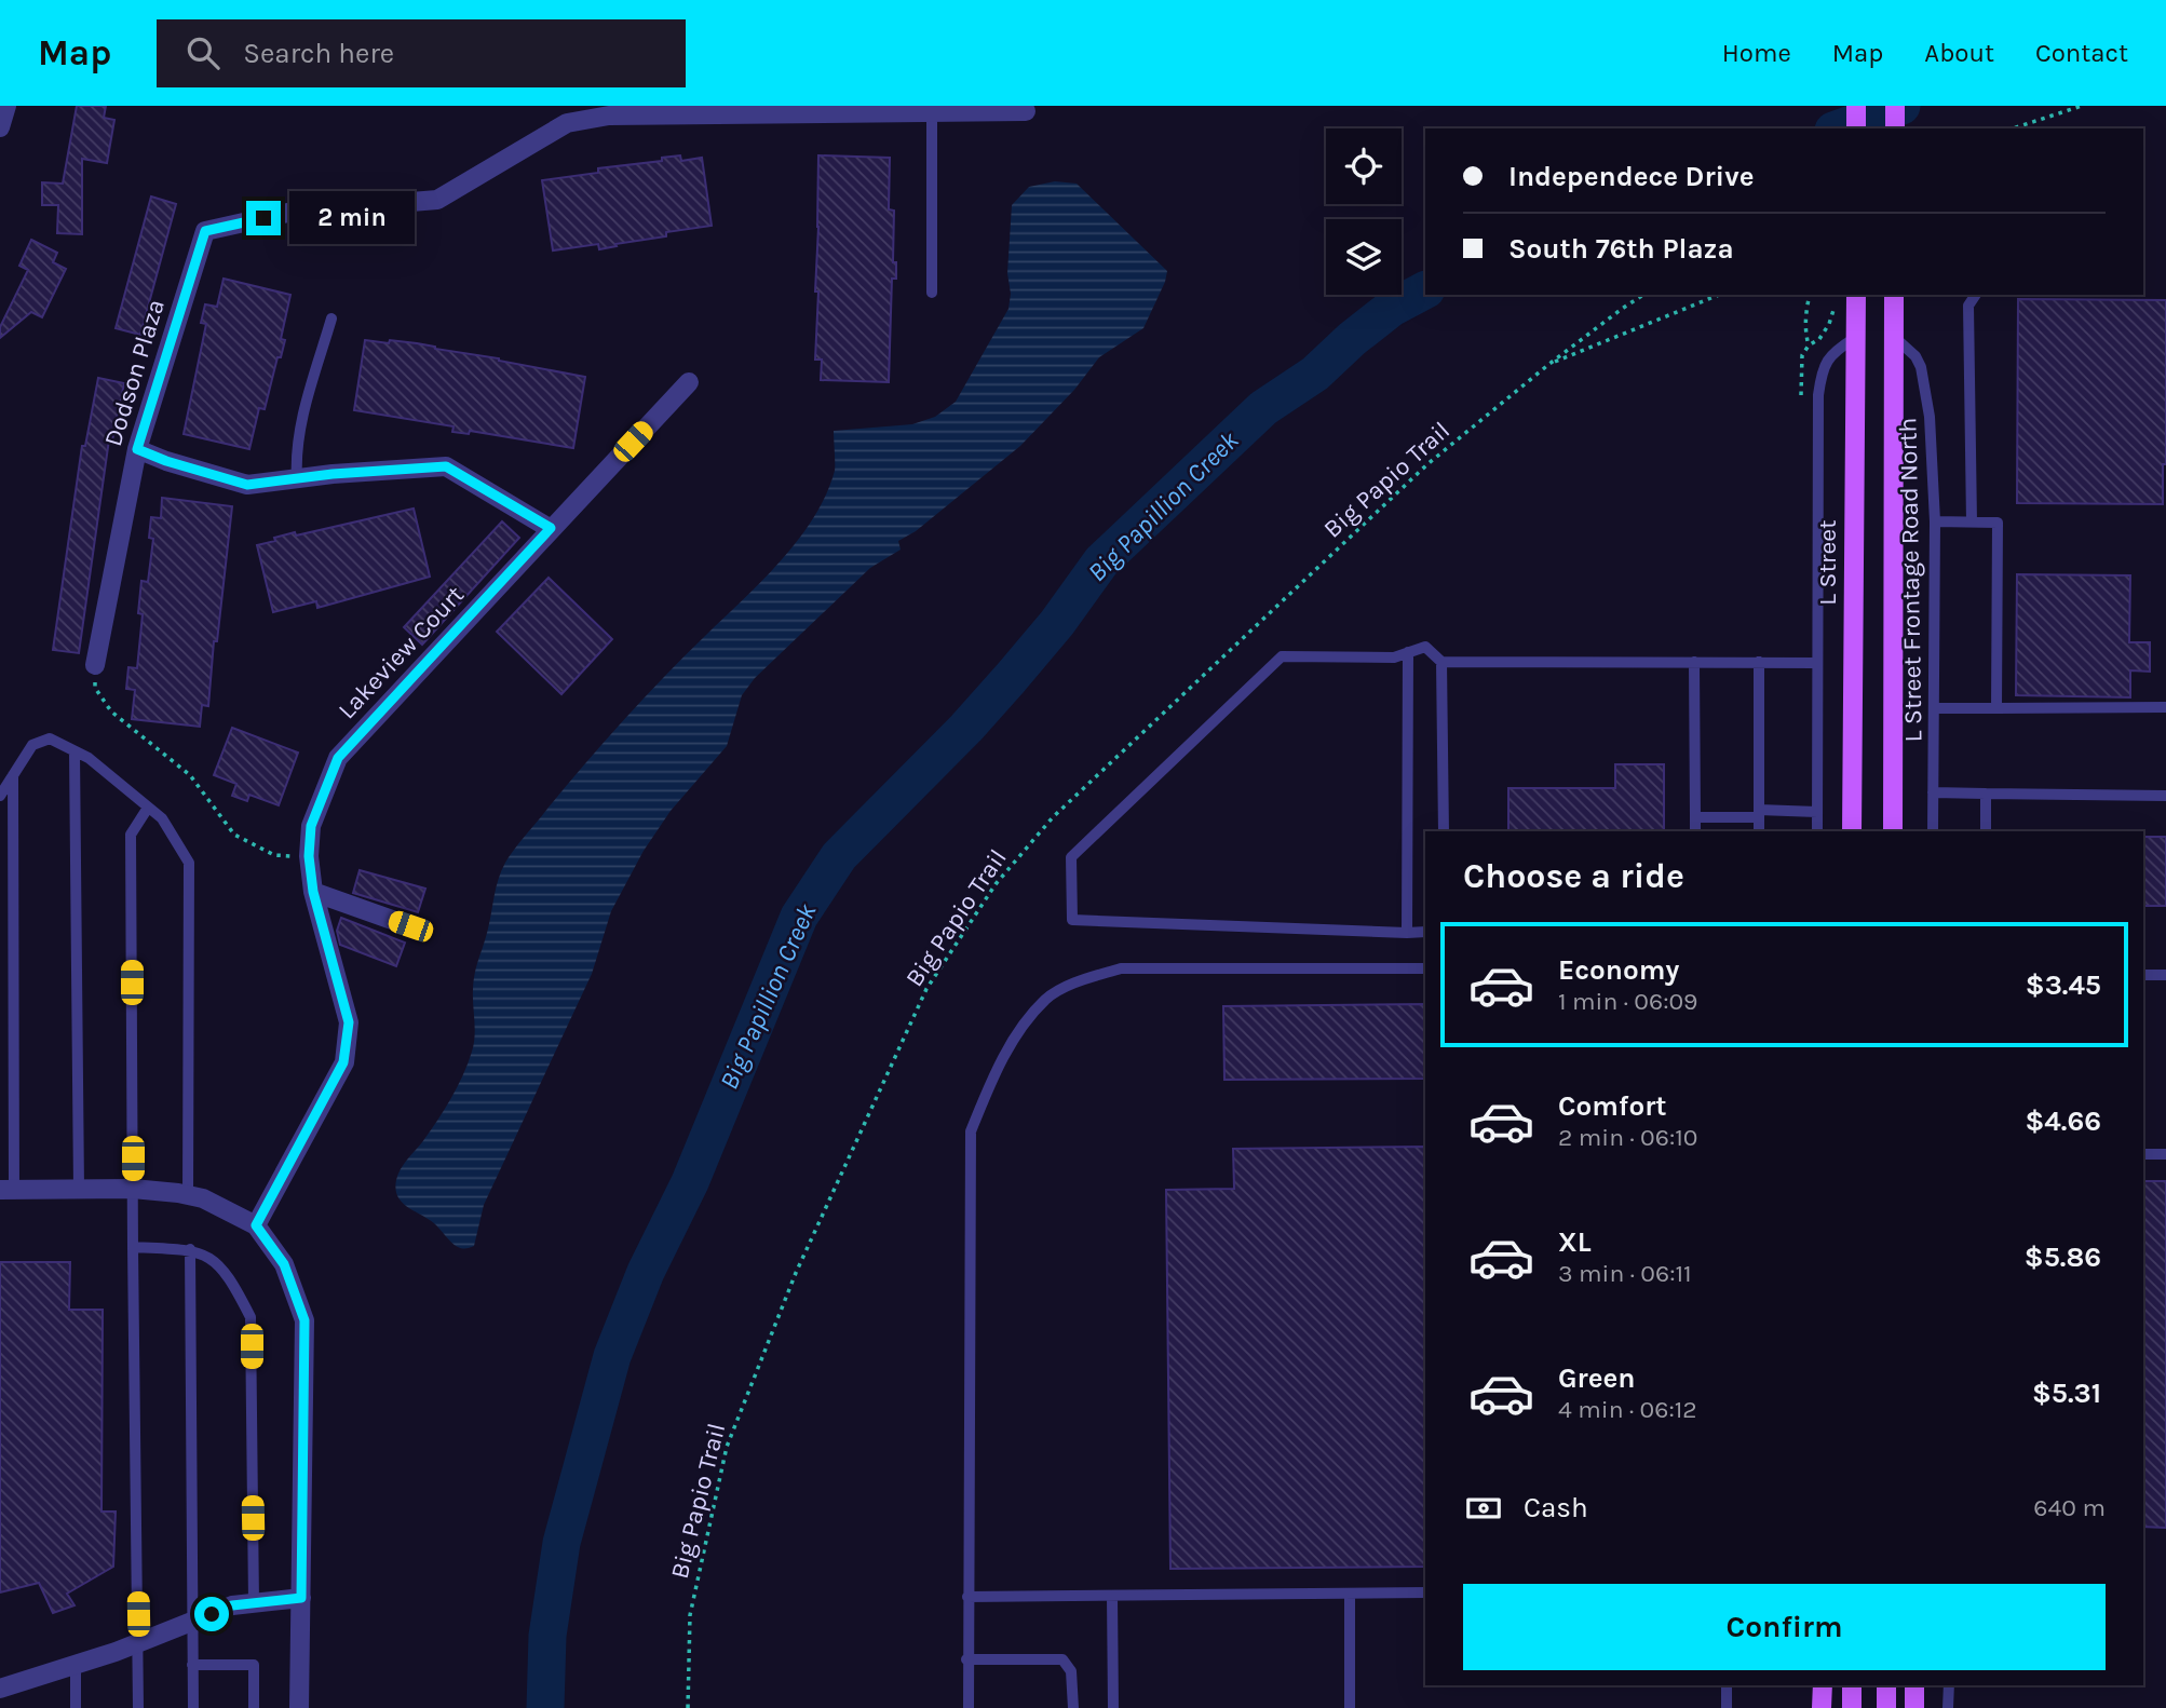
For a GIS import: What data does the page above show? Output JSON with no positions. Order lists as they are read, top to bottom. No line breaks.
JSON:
{"streets":{"main road":["L Street"],"street":["Dodson Plaza","Lakeview Court"],"lane":["L Street Frontage Road North"],"path":["Big Papio Trail"]},"water":["Big Papillion Creek"],"page":{"header":"Map","search":"Search here","nav":["Home","Map","About","Contact"],"banner":["Independece Drive","South 76th Plaza"],"bubble":"2 min","heading":"Choose a ride","list":[{"name":"Economy","note":"1 min · 06:09","value":"$3.45"},{"name":"Comfort","note":"2 min · 06:10","value":"$4.66"},{"name":"XL","note":"3 min · 06:11","value":"$5.86"},{"name":"Green","note":"4 min · 06:12","value":"$5.31"}],"pay":["Cash","640 m"],"buttons":"Confirm"}}
